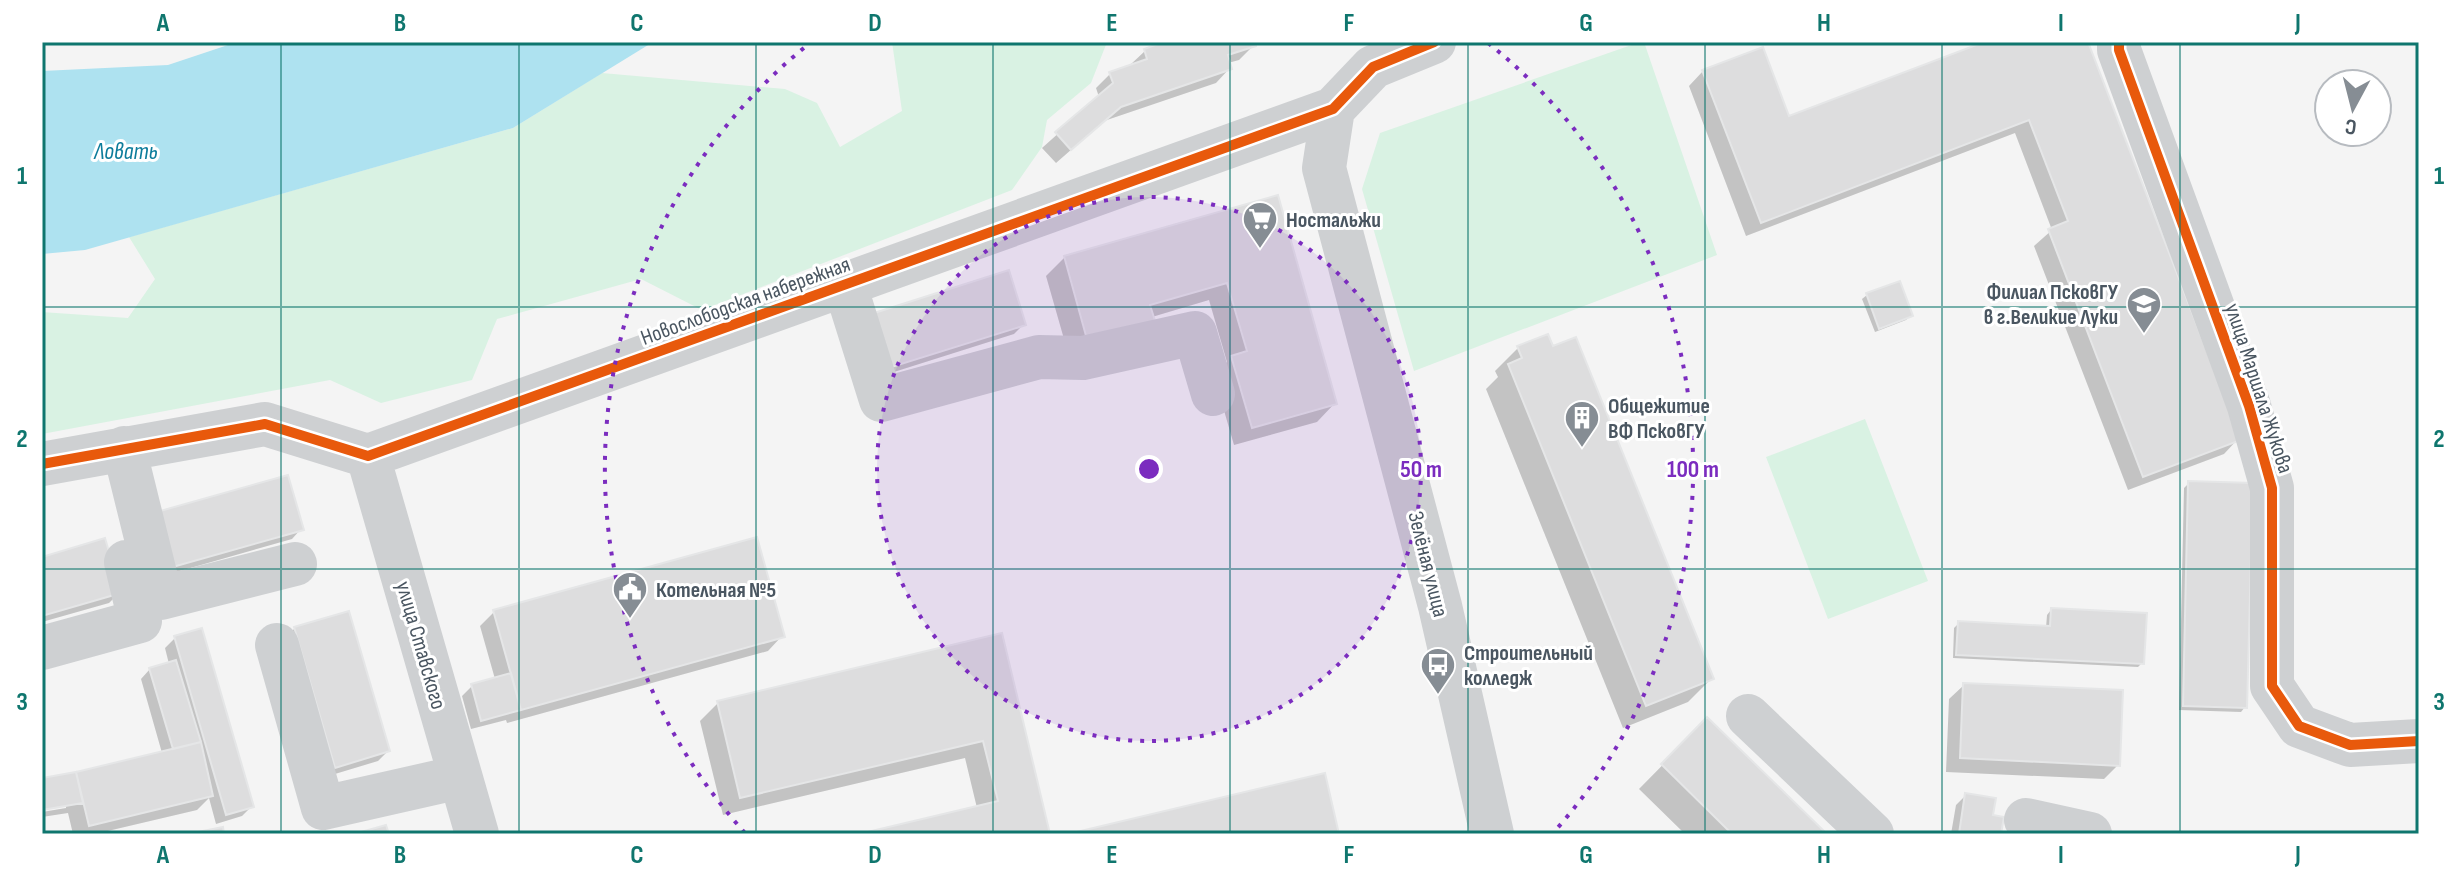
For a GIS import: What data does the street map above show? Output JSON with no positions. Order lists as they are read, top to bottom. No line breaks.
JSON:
{"streets":{"street":["Новослободская набережная","улица Маршала Жукова","Зелёная улица","улица Ставского"]},"crossings":[["Новослободская набережная","Зелёная улица"],["Новослободская набережная","улица Ставского"]],"water":["Ловать"],"places":{"supermarket":["Ностальжи"],"school or university":["Филиал ПсковГУ в г.Великие Луки"],"building":["Общежитие ВФ ПсковГУ"],"public building":["Котельная №5"],"bus stop":["Строительный колледж"]},"north":"bottom","grid":{"columns":["A","B","C","D","E","F","G","H","I","J"],"rows":["1","2","3"]},"rings":["50 m","100 m"]}
